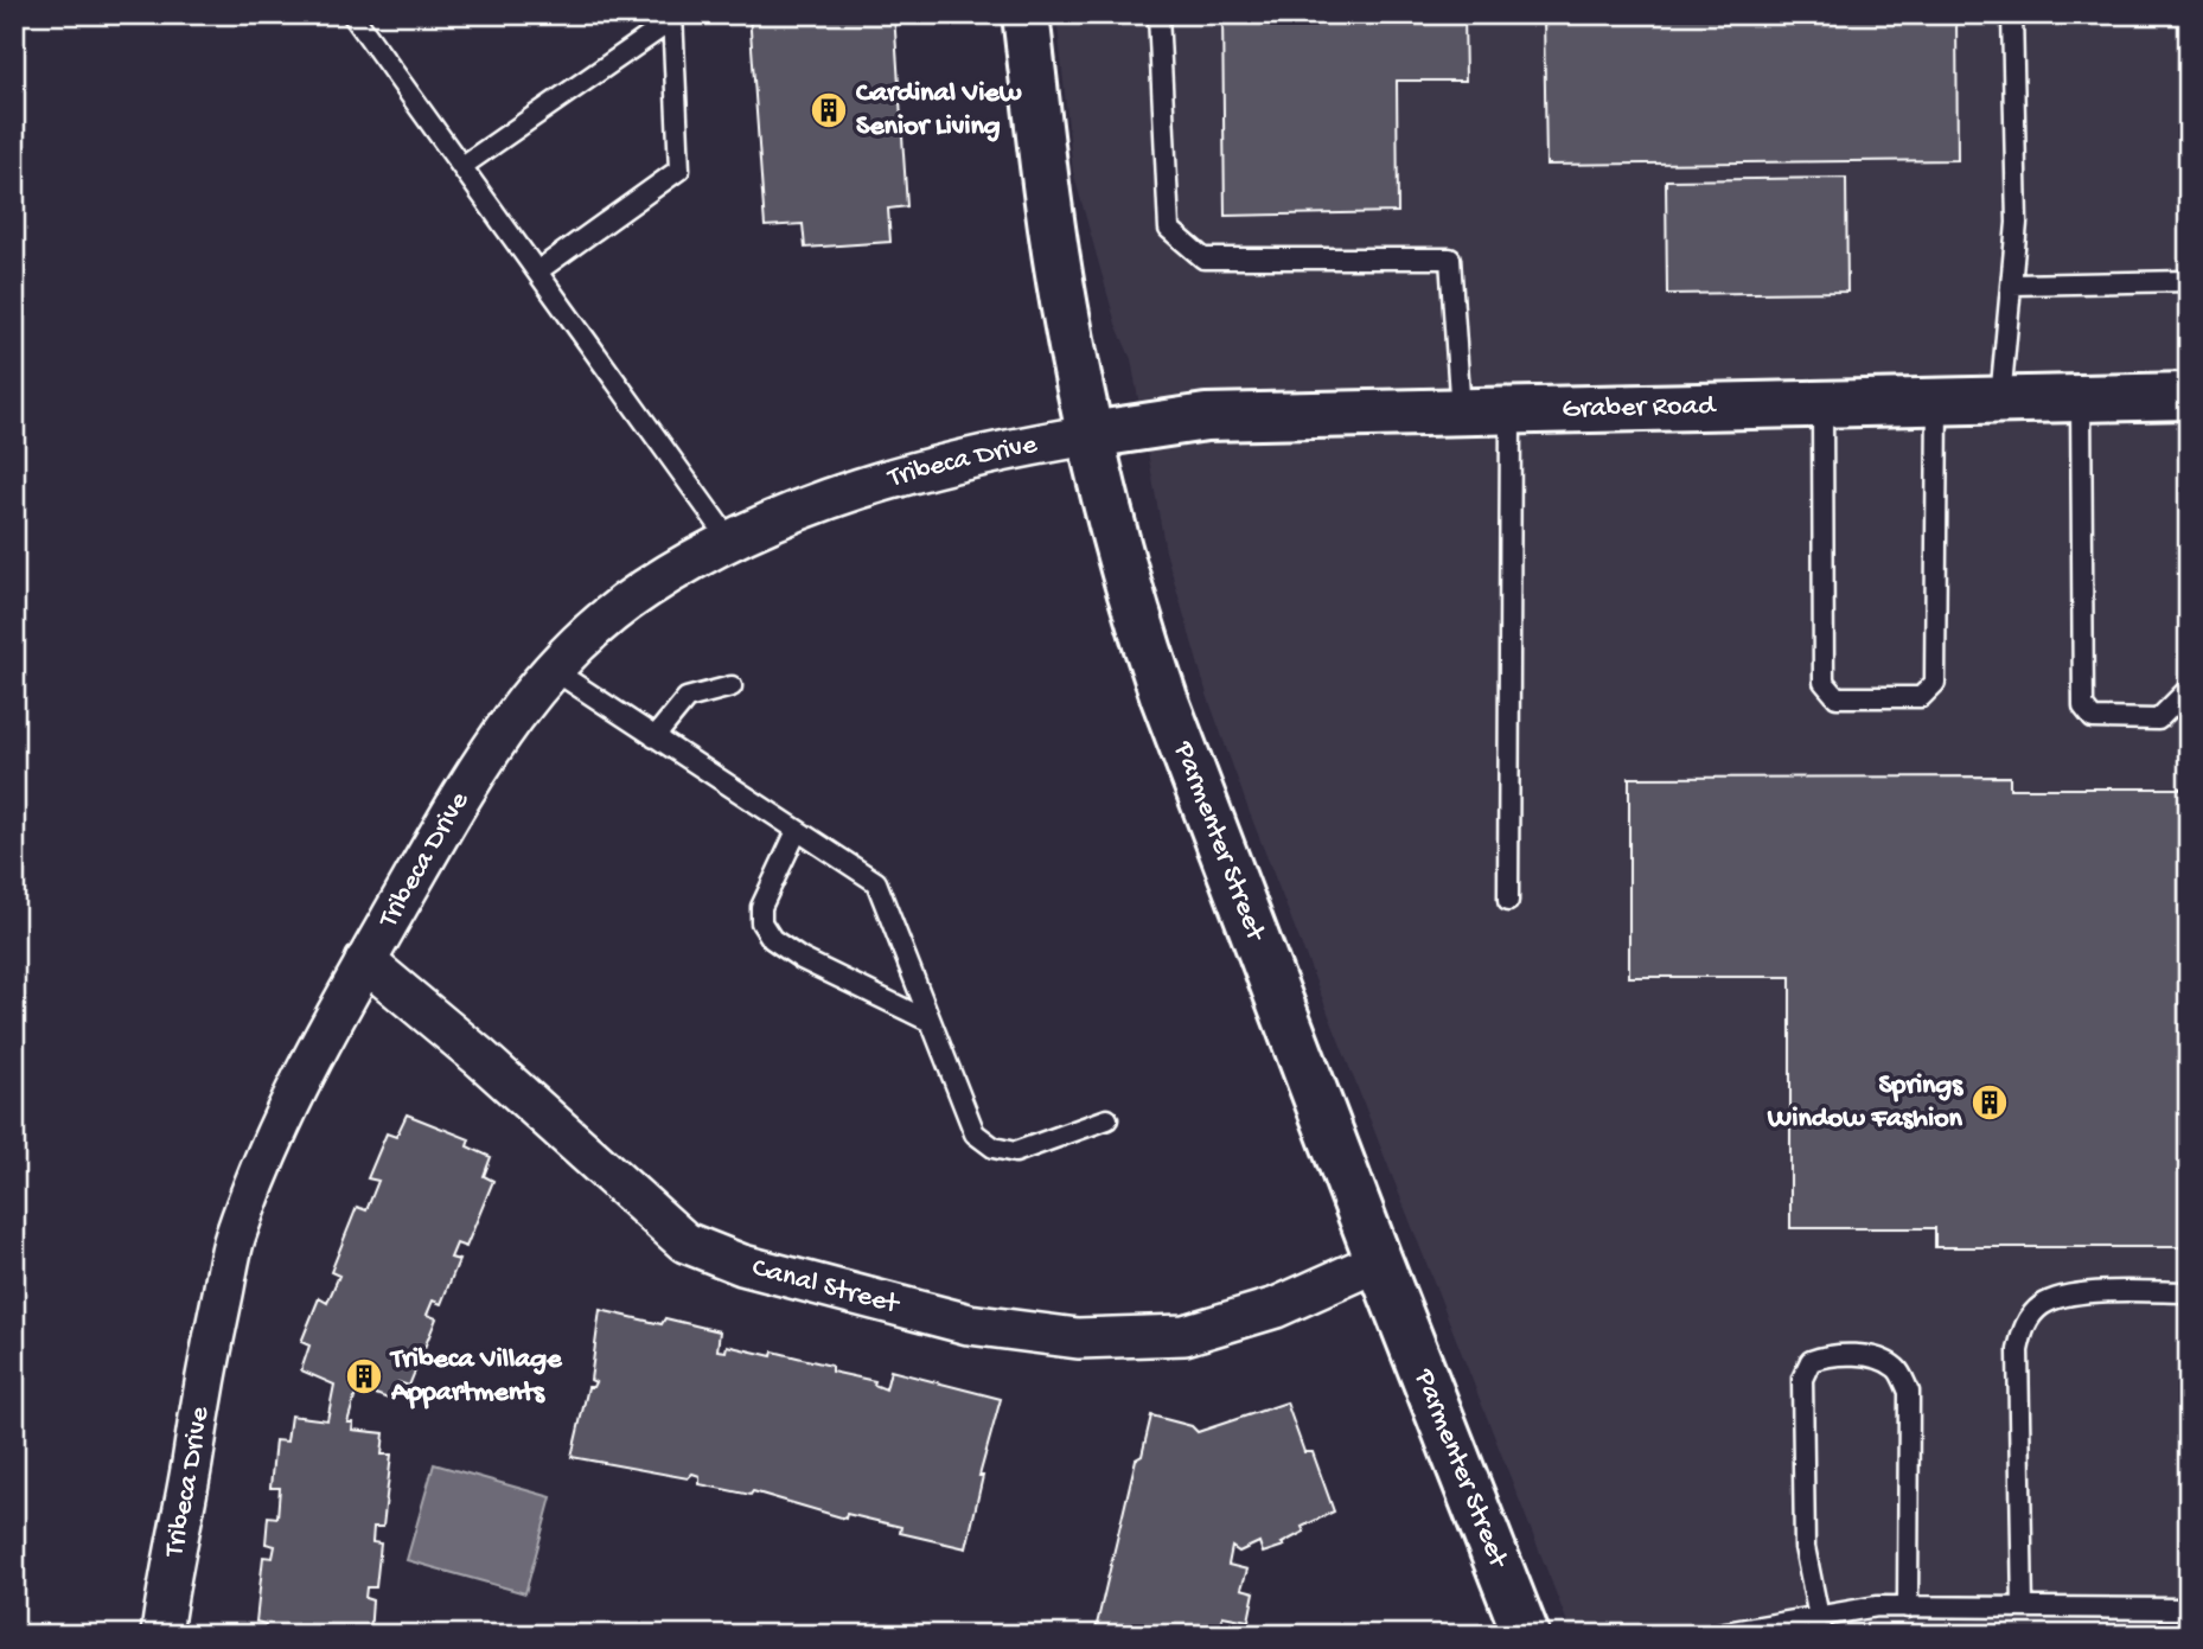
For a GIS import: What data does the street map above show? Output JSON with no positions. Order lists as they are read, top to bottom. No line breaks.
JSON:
{"streets":{"street":["Graber Road","Tribeca Drive","Parmenter Street","Canal Street"]},"crossings":[["Graber Road","Tribeca Drive"],["Graber Road","Parmenter Street"],["Tribeca Drive","Parmenter Street"],["Tribeca Drive","Canal Street"],["Parmenter Street","Canal Street"]],"places":{"building":["Cardinal View Senior Living","Springs Window Fashion","Tribeca Village Appartments"]}}
